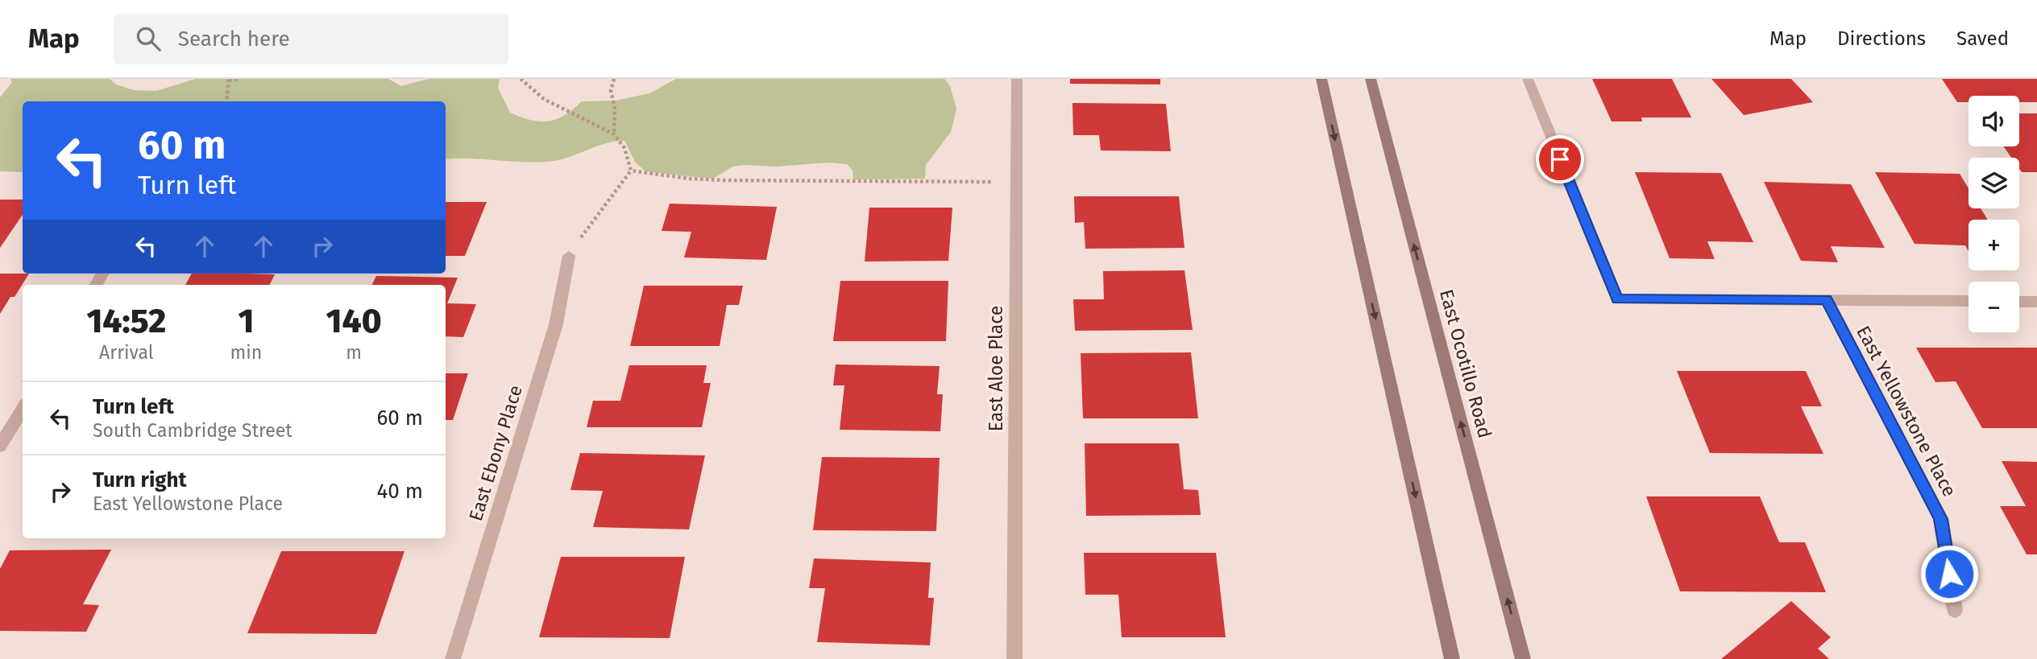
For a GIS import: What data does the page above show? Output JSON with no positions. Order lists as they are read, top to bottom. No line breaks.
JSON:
{"streets":{"main road":["East Ocotillo Road"],"street":["East Aloe Place","East Yellowstone Place","East Ebony Place"]},"page":{"header":"Map","search":"Search here","nav":["Map","Directions","Saved"],"map_buttons":["+","−"],"turn":["60 m","Turn left"],"eta":["14:52","Arrival","1","min","140","m"],"list":[{"name":"Turn left","note":"South Cambridge Street","value":"60 m"},{"name":"Turn right","note":"East Yellowstone Place","value":"40 m"}]}}
